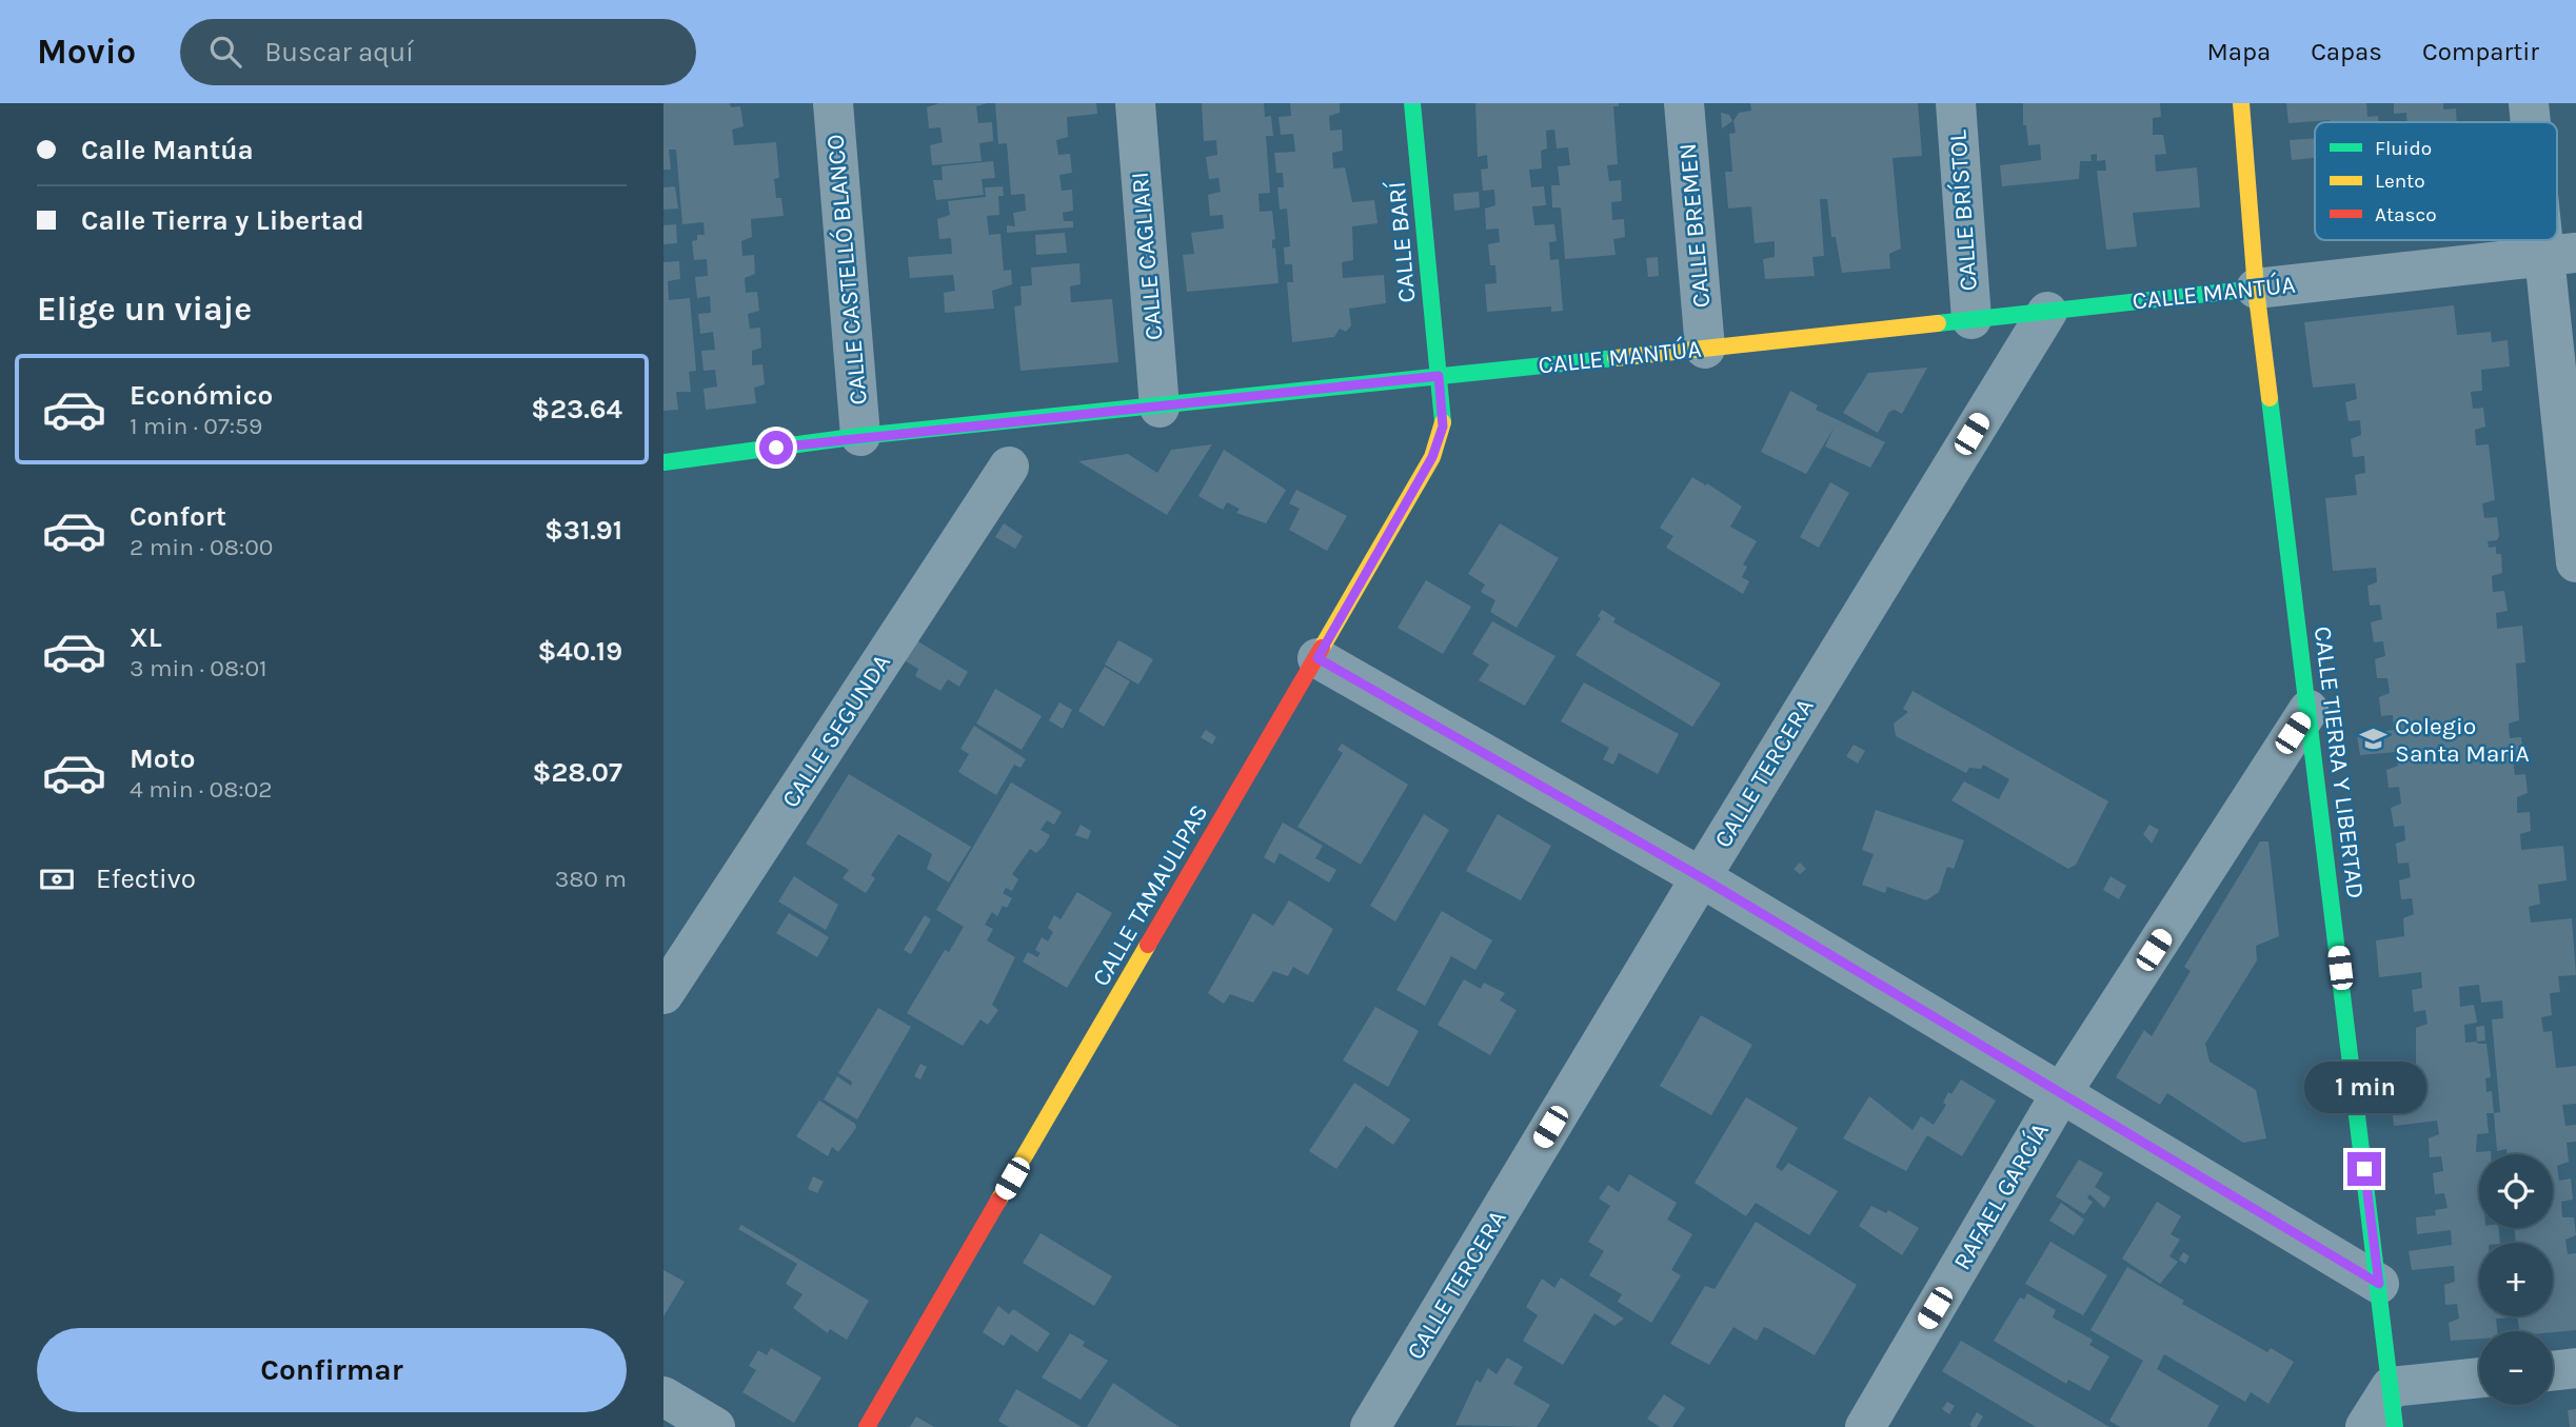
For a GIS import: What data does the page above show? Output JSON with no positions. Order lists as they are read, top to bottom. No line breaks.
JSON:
{"streets":{"street":["CALLE BRÍSTOL","CALLE BREMEN","CALLE BARÍ","CALLE CAGLIARI","CALLE CASTELLÓ BLANCO","CALLE MANTÚA","CALLE SEGUNDA","CALLE TIERRA Y LIBERTAD","CALLE TERCERA","CALLE TAMAULIPAS","RAFAEL GARCÍA"]},"crossings":[["CALLE BRÍSTOL","CALLE MANTÚA"],["CALLE BREMEN","CALLE MANTÚA"],["CALLE BARÍ","CALLE MANTÚA"],["CALLE BARÍ","CALLE TAMAULIPAS"],["CALLE CAGLIARI","CALLE MANTÚA"],["CALLE CASTELLÓ BLANCO","CALLE MANTÚA"],["CALLE MANTÚA","CALLE TIERRA Y LIBERTAD"],["CALLE MANTÚA","CALLE TERCERA"],["CALLE MANTÚA","CALLE TAMAULIPAS"],["CALLE TIERRA Y LIBERTAD","RAFAEL GARCÍA"]],"places":{"school or university":["Colegio Santa MariA"]},"legend":["Fluido","Lento","Atasco"],"page":{"header":"Movio","search":"Buscar aquí","nav":["Mapa","Capas","Compartir"],"banner":["Calle Mantúa","Calle Tierra y Libertad"],"heading":"Elige un viaje","list":[{"name":"Económico","note":"1 min · 07:59","value":"$23.64"},{"name":"Confort","note":"2 min · 08:00","value":"$31.91"},{"name":"XL","note":"3 min · 08:01","value":"$40.19"},{"name":"Moto","note":"4 min · 08:02","value":"$28.07"}],"pay":["Efectivo","380 m"],"bubble":"1 min","map_buttons":["+","−"],"buttons":"Confirmar"}}
